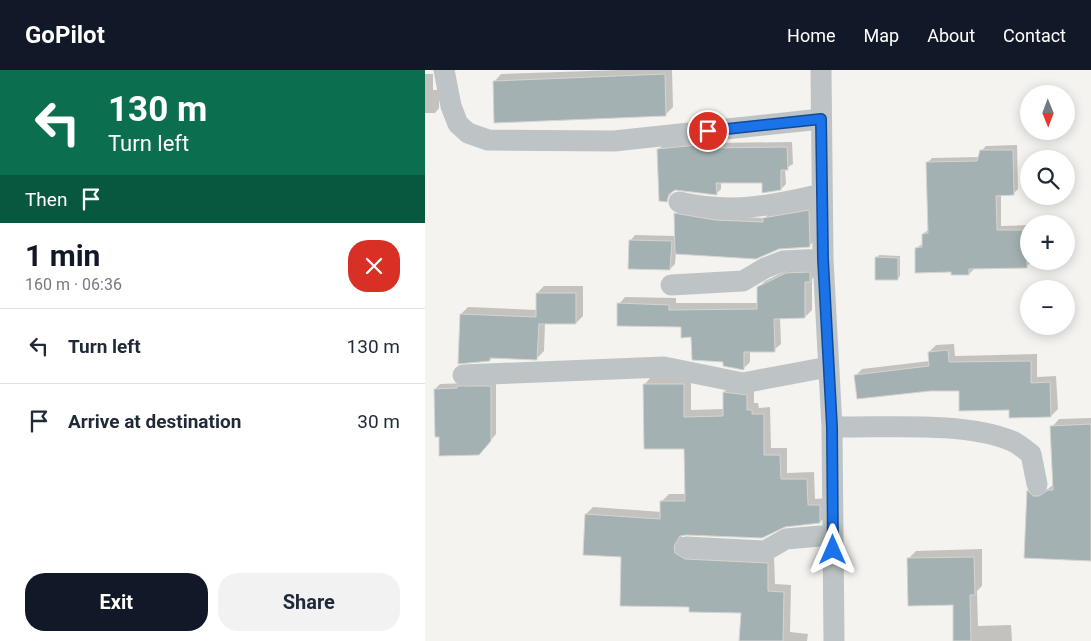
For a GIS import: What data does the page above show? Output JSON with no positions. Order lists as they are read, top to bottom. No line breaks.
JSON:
{"north":"bottom","page":{"header":"GoPilot","nav":["Home","Map","About","Contact"],"turn":["130 m","Turn left"],"map_buttons":["+","−"],"then":"Then","heading":["1 min","160 m · 06:36"],"list":[{"name":"Turn left","value":"130 m"},{"name":"Arrive at destination","value":"30 m"}],"buttons":["Exit","Share"]}}
